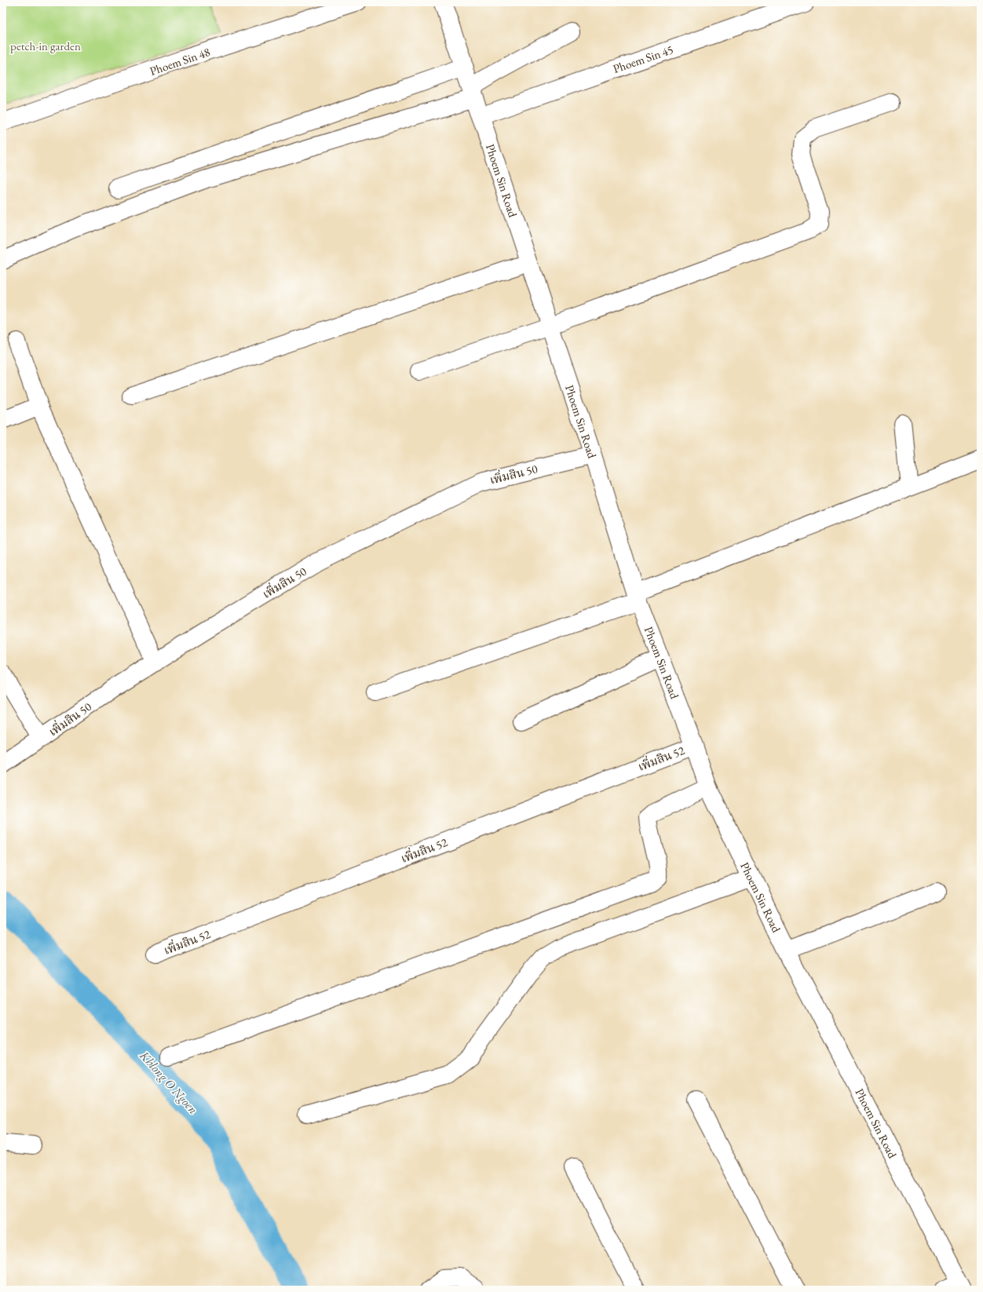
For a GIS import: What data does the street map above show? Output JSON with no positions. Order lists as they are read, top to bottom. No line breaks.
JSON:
{"streets":{"street":["Phoem Sin 45","Phoem Sin 48","Phoem Sin Road","เพิ่มสิน 50","เพิ่มสิน 52"]},"crossings":[["Phoem Sin 45","Phoem Sin Road"],["Phoem Sin Road","เพิ่มสิน 50"],["Phoem Sin Road","เพิ่มสิน 52"]],"water":["Khlong O Ngoen"],"parks":["petch-in garden"]}
